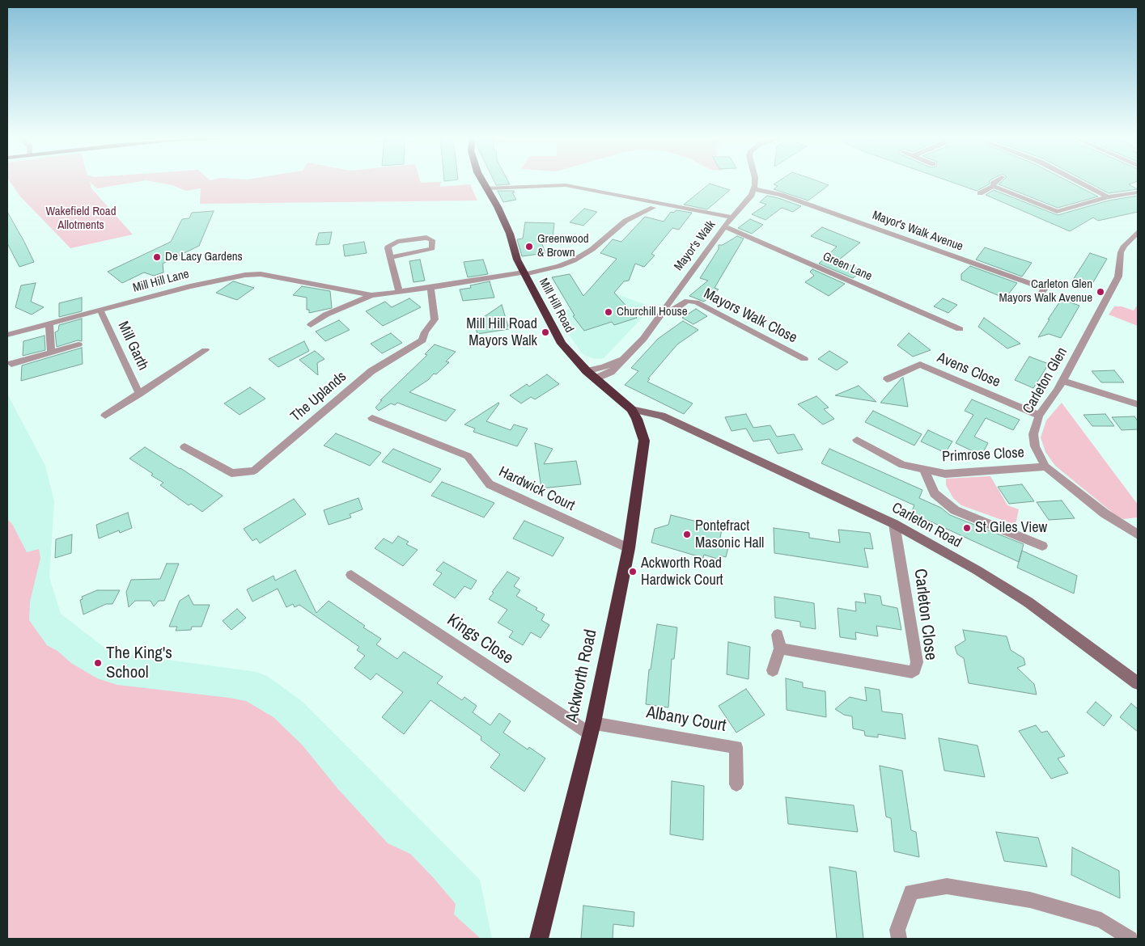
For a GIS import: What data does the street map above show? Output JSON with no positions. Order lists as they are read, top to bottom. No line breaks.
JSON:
{"streets":{"highway":["Mill Hill Road","Ackworth Road"],"street":["Mayor's Walk Avenue","Mayor's Walk","Green Lane","Mill Hill Lane","Mayors Walk Close","Mill Garth","Avens Close","Carleton Glen","The Uplands","Primrose Close","Hardwick Court","Carleton Road","Carleton Close","Kings Close","Albany Court"]},"crossings":[["Mayor's Walk Avenue","Mayor's Walk"],["Mayor's Walk","Green Lane"],["Mayor's Walk","Mill Hill Road"],["Mayor's Walk","Mayors Walk Close"],["Mill Hill Lane","Mill Hill Road"],["Mill Hill Lane","Mill Garth"],["Mill Hill Lane","The Uplands"],["Mill Hill Road","Carleton Road"],["Mill Hill Road","Ackworth Road"],["Avens Close","Carleton Glen"],["Carleton Glen","Primrose Close"],["Hardwick Court","Ackworth Road"],["Carleton Road","Carleton Close"],["Carleton Road","Ackworth Road"],["Kings Close","Ackworth Road"],["Kings Close","Albany Court"],["Ackworth Road","Albany Court"]],"parks":["Wakefield Road Allotments"],"places":["Greenwood & Brown","De Lacy Gardens","Carleton Glen Mayors Walk Avenue","Churchill House","Mill Hill Road Mayors Walk","St Giles View","Pontefract Masonic Hall","Ackworth Road Hardwick Court","The King's School"]}
